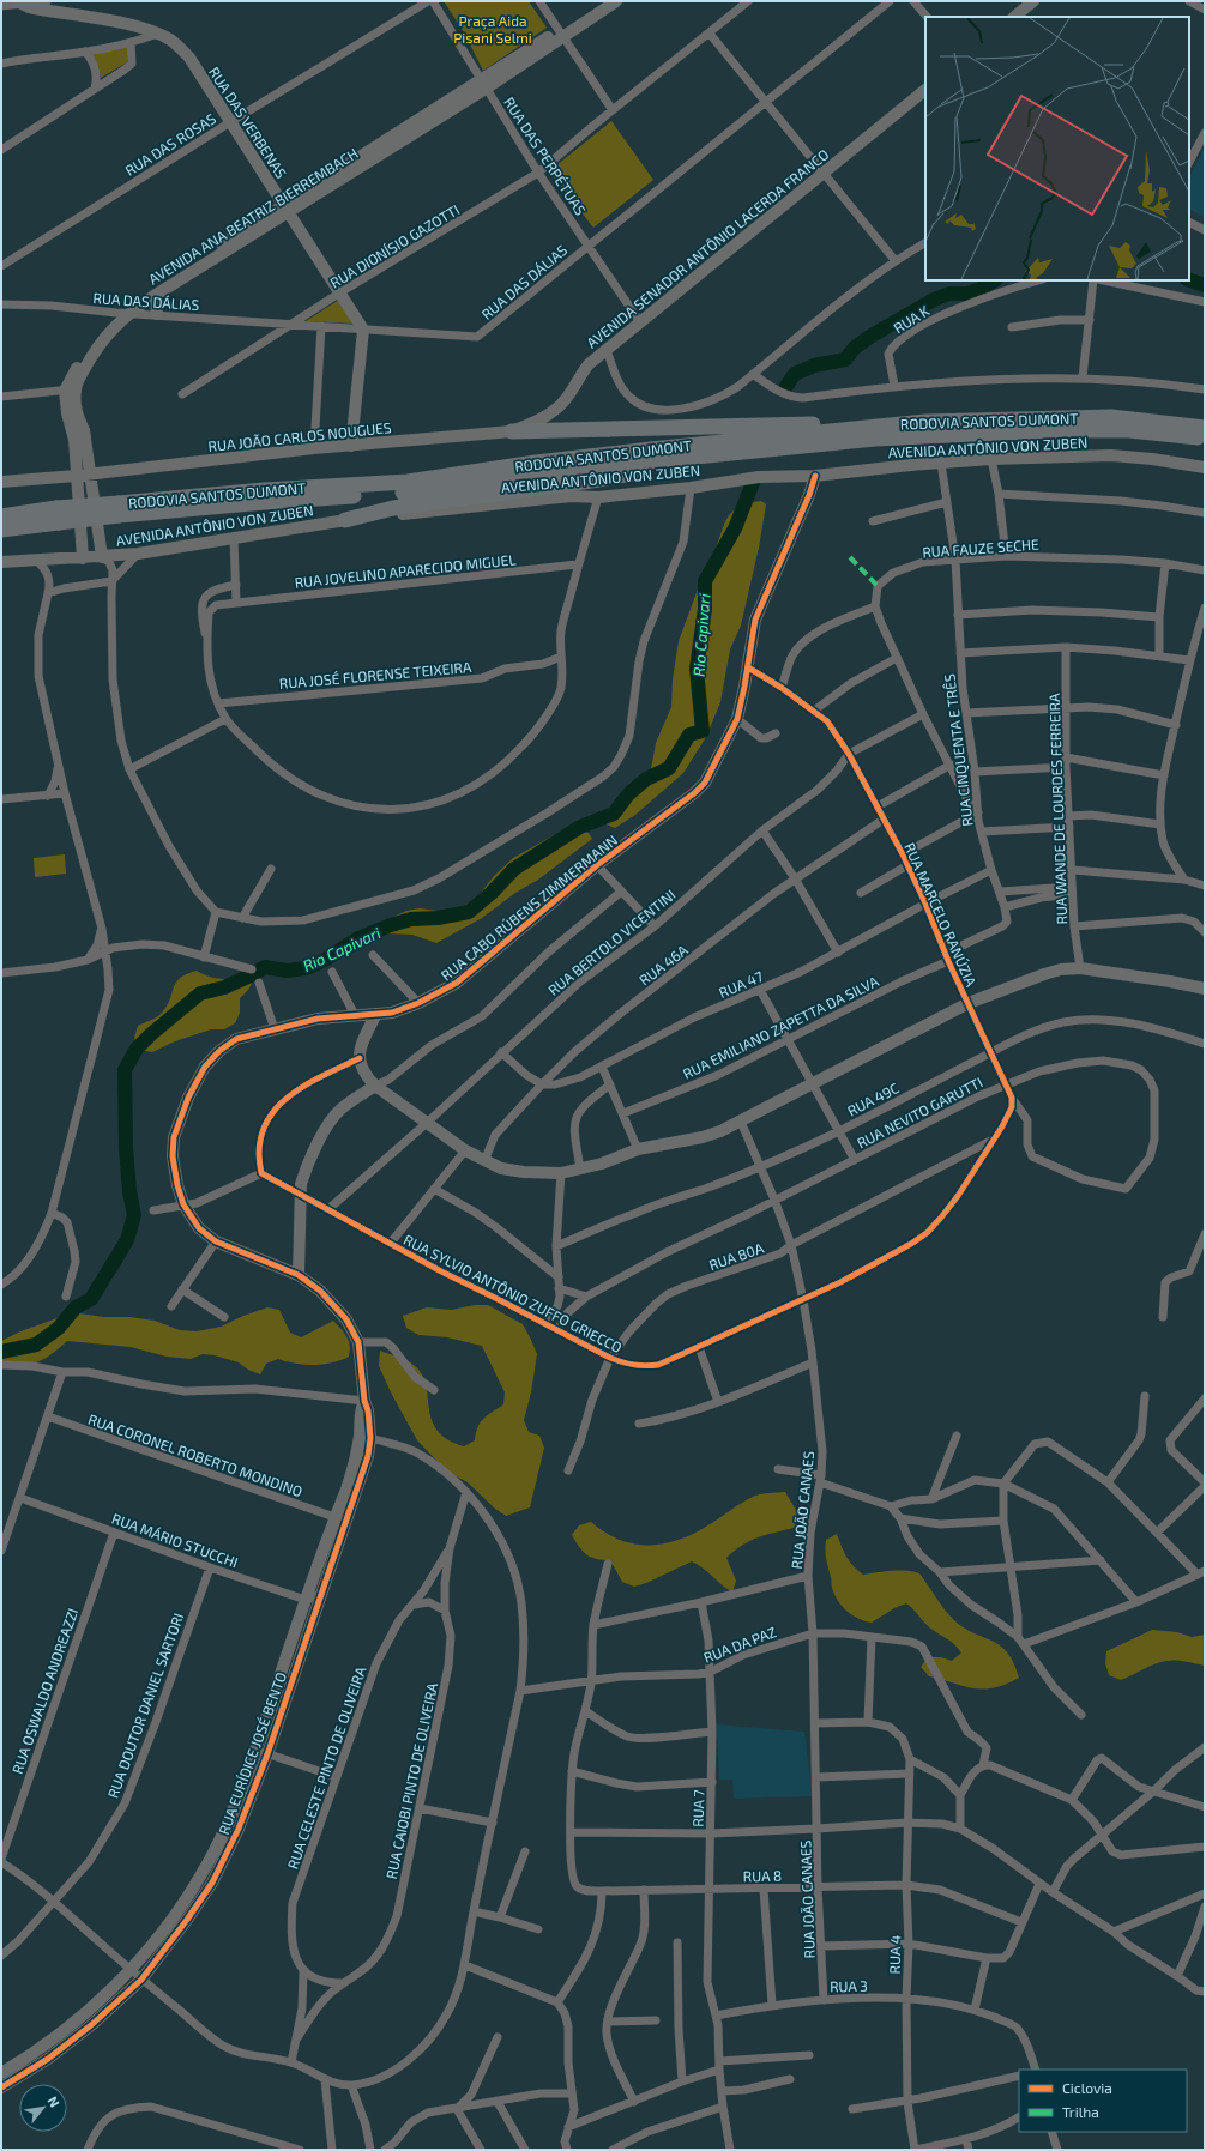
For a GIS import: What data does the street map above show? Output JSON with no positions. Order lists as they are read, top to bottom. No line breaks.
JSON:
{"streets":{"highway":["RODOVIA SANTOS DUMONT"],"street":["RUA DAS VERBENAS","RUA DAS ROSAS","RUA DAS PERPÉTUAS","AVENIDA ANA BEATRIZ BIERREMBACH","RUA DIONÍSIO GAZOTTI","AVENIDA SENADOR ANTÔNIO LACERDA FRANCO","RUA DAS DÁLIAS","RUA K","RUA JOÃO CARLOS NOUGUES","AVENIDA ANTÔNIO VON ZUBEN","RUA FAUZE SECHE","RUA JOVELINO APARECIDO MIGUEL","RUA JOSÉ FLORENSE TEIXEIRA","RUA CINQUENTA E TRÊS","RUA WANDE DE LOURDES FERREIRA","RUA CABO RÚBENS ZIMMERMANN","RUA MARCELO RANÚZIA","RUA BERTOLO VICENTINI","RUA 46A","RUA 47","RUA EMILIANO ZAPETTA DA SILVA","RUA 49C","RUA NEVITO GARUTTI","RUA 80A","RUA SYLVIO ANTÔNIO ZUFFO GRIECCO","RUA CORONEL ROBERTO MONDINO","RUA JOÃO CANAES","RUA MÁRIO STUCCHI","RUA DA PAZ","RUA OSWALDO ANDREAZZI","RUA DOUTOR DANIEL SARTORI","RUA EURÍDICE JOSÉ BENTO","RUA CELESTE PINTO DE OLIVEIRA","RUA CAIOBI PINTO DE OLIVEIRA","RUA 7","RUA 8","RUA 4","RUA 3"]},"crossings":[["RUA DAS VERBENAS","RUA DAS ROSAS"],["RUA DAS VERBENAS","AVENIDA ANA BEATRIZ BIERREMBACH"],["RUA DAS VERBENAS","RUA DIONÍSIO GAZOTTI"],["RUA DAS VERBENAS","RUA DAS DÁLIAS"],["RUA DAS PERPÉTUAS","AVENIDA ANA BEATRIZ BIERREMBACH"],["RUA DAS PERPÉTUAS","RUA DIONÍSIO GAZOTTI"],["RUA DAS PERPÉTUAS","AVENIDA SENADOR ANTÔNIO LACERDA FRANCO"],["RUA DAS PERPÉTUAS","RUA DAS DÁLIAS"],["AVENIDA ANA BEATRIZ BIERREMBACH","RUA DAS DÁLIAS"],["RUA DIONÍSIO GAZOTTI","RUA DAS DÁLIAS"],["AVENIDA SENADOR ANTÔNIO LACERDA FRANCO","RUA JOÃO CARLOS NOUGUES"],["AVENIDA ANTÔNIO VON ZUBEN","RUA CINQUENTA E TRÊS"],["AVENIDA ANTÔNIO VON ZUBEN","RUA CABO RÚBENS ZIMMERMANN"],["RUA FAUZE SECHE","RUA CINQUENTA E TRÊS"],["RUA CINQUENTA E TRÊS","RUA 47"],["RUA CINQUENTA E TRÊS","RUA EMILIANO ZAPETTA DA SILVA"],["RUA CABO RÚBENS ZIMMERMANN","RUA MARCELO RANÚZIA"],["RUA CABO RÚBENS ZIMMERMANN","RUA EURÍDICE JOSÉ BENTO"],["RUA MARCELO RANÚZIA","RUA BERTOLO VICENTINI"],["RUA MARCELO RANÚZIA","RUA 46A"],["RUA MARCELO RANÚZIA","RUA 47"],["RUA MARCELO RANÚZIA","RUA EMILIANO ZAPETTA DA SILVA"],["RUA MARCELO RANÚZIA","RUA 49C"],["RUA BERTOLO VICENTINI","RUA SYLVIO ANTÔNIO ZUFFO GRIECCO"],["RUA 46A","RUA 47"],["RUA 49C","RUA JOÃO CANAES"],["RUA NEVITO GARUTTI","RUA SYLVIO ANTÔNIO ZUFFO GRIECCO"],["RUA NEVITO GARUTTI","RUA JOÃO CANAES"],["RUA 80A","RUA SYLVIO ANTÔNIO ZUFFO GRIECCO"],["RUA 80A","RUA JOÃO CANAES"],["RUA SYLVIO ANTÔNIO ZUFFO GRIECCO","RUA JOÃO CANAES"],["RUA CORONEL ROBERTO MONDINO","RUA EURÍDICE JOSÉ BENTO"],["RUA JOÃO CANAES","RUA DA PAZ"],["RUA JOÃO CANAES","RUA 8"],["RUA JOÃO CANAES","RUA 3"],["RUA MÁRIO STUCCHI","RUA OSWALDO ANDREAZZI"],["RUA MÁRIO STUCCHI","RUA DOUTOR DANIEL SARTORI"],["RUA MÁRIO STUCCHI","RUA EURÍDICE JOSÉ BENTO"],["RUA DA PAZ","RUA 7"],["RUA CELESTE PINTO DE OLIVEIRA","RUA CAIOBI PINTO DE OLIVEIRA"],["RUA 7","RUA 8"],["RUA 7","RUA 3"],["RUA 8","RUA 4"],["RUA 4","RUA 3"]],"water":["Rio Capivari"],"parks":["Praça Aida Pisani Selmi"],"legend":["Ciclovia","Trilha"],"north":"top right"}
